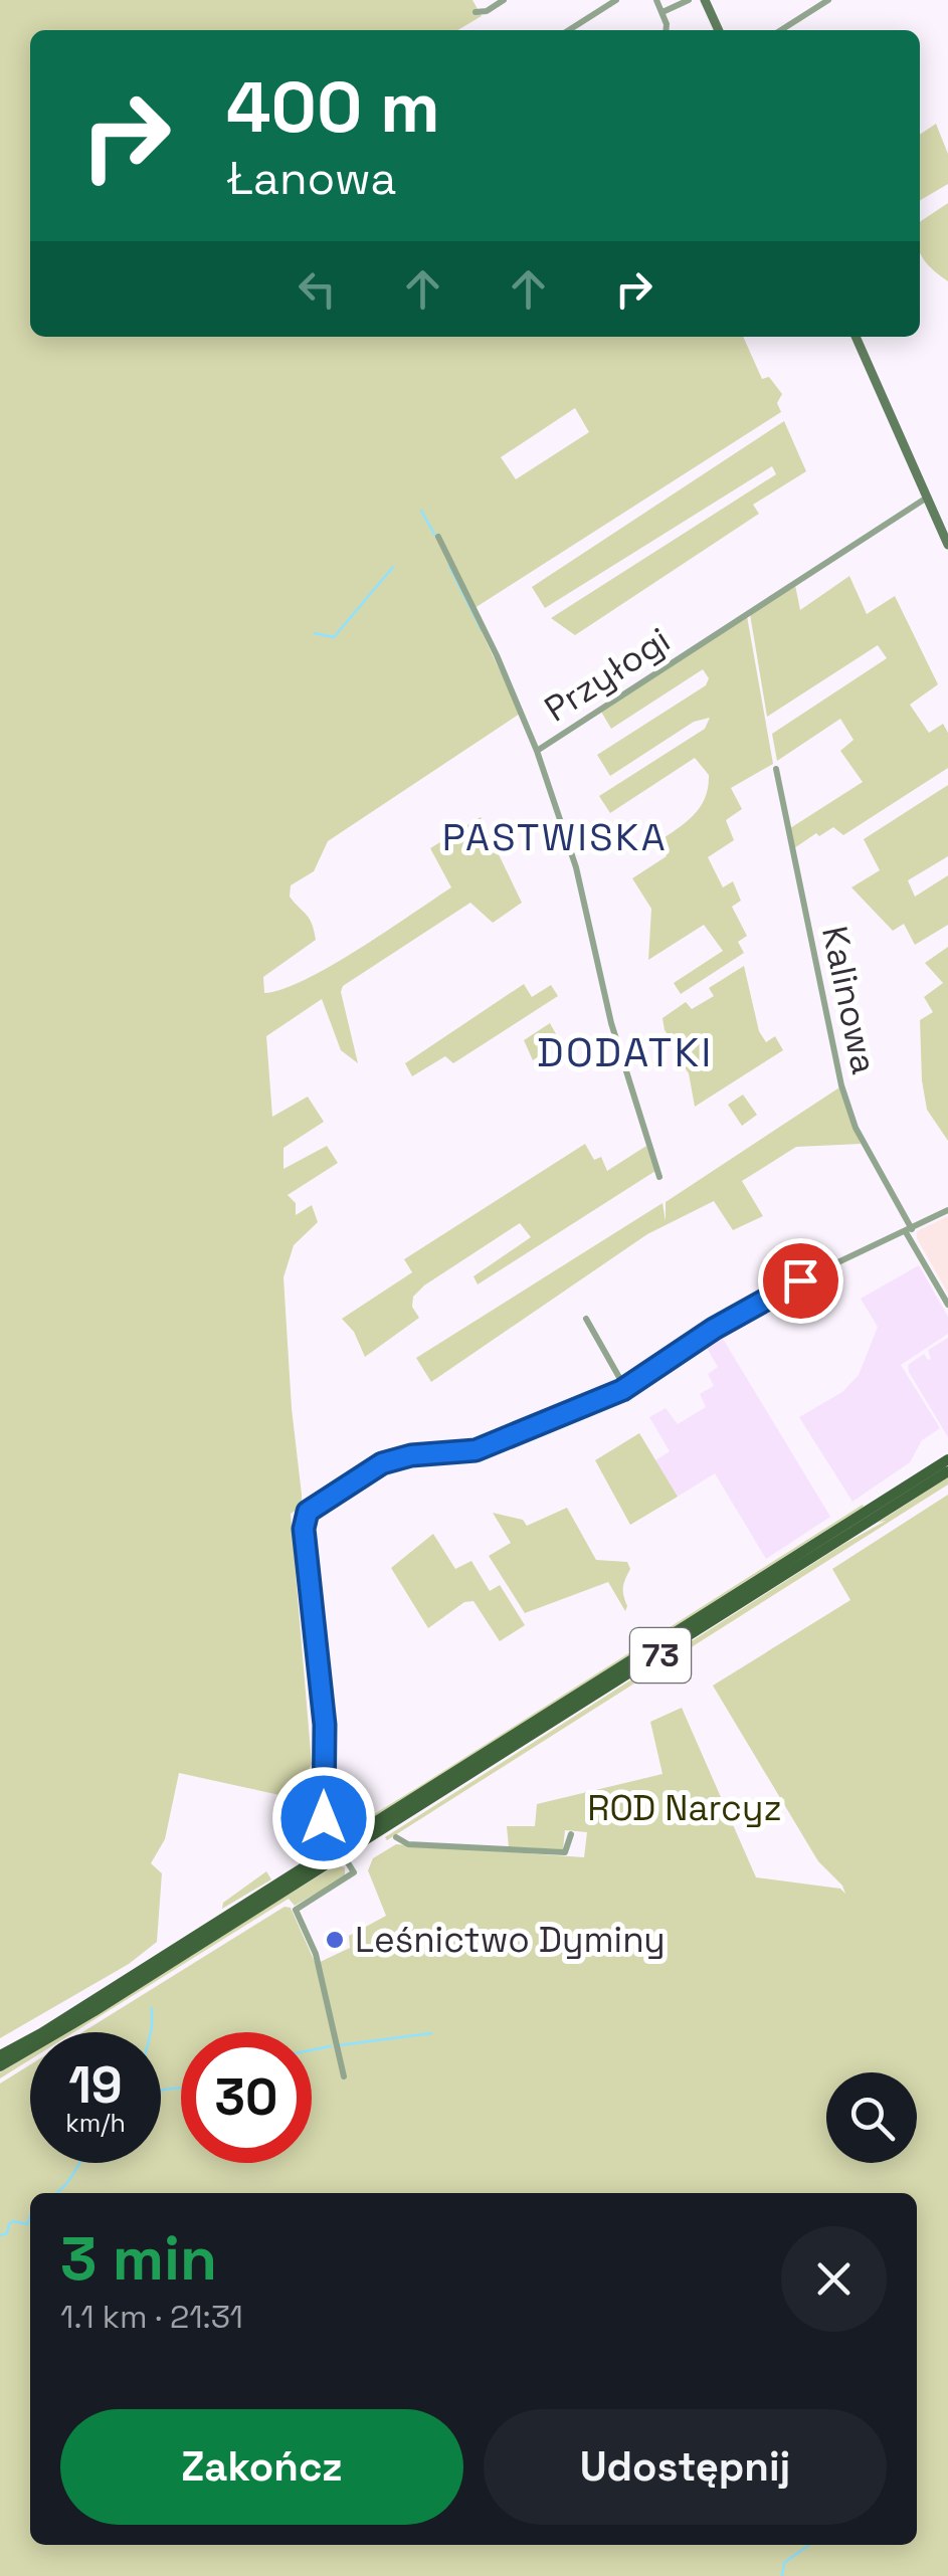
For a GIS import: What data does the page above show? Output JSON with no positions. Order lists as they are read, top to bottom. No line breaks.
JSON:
{"streets":{"main road":["73"],"street":["Przyłogi","Kalinowa"]},"districts":["PASTWISKA","DODATKI"],"parks":["ROD Narcyz"],"places":["Leśnictwo Dyminy"],"page":{"turn":["400 m","Łanowa"],"speed":"19 km/h","limit":"30","heading":["3 min","1.1 km · 21:31"],"buttons":["Zakończ","Udostępnij"]}}
